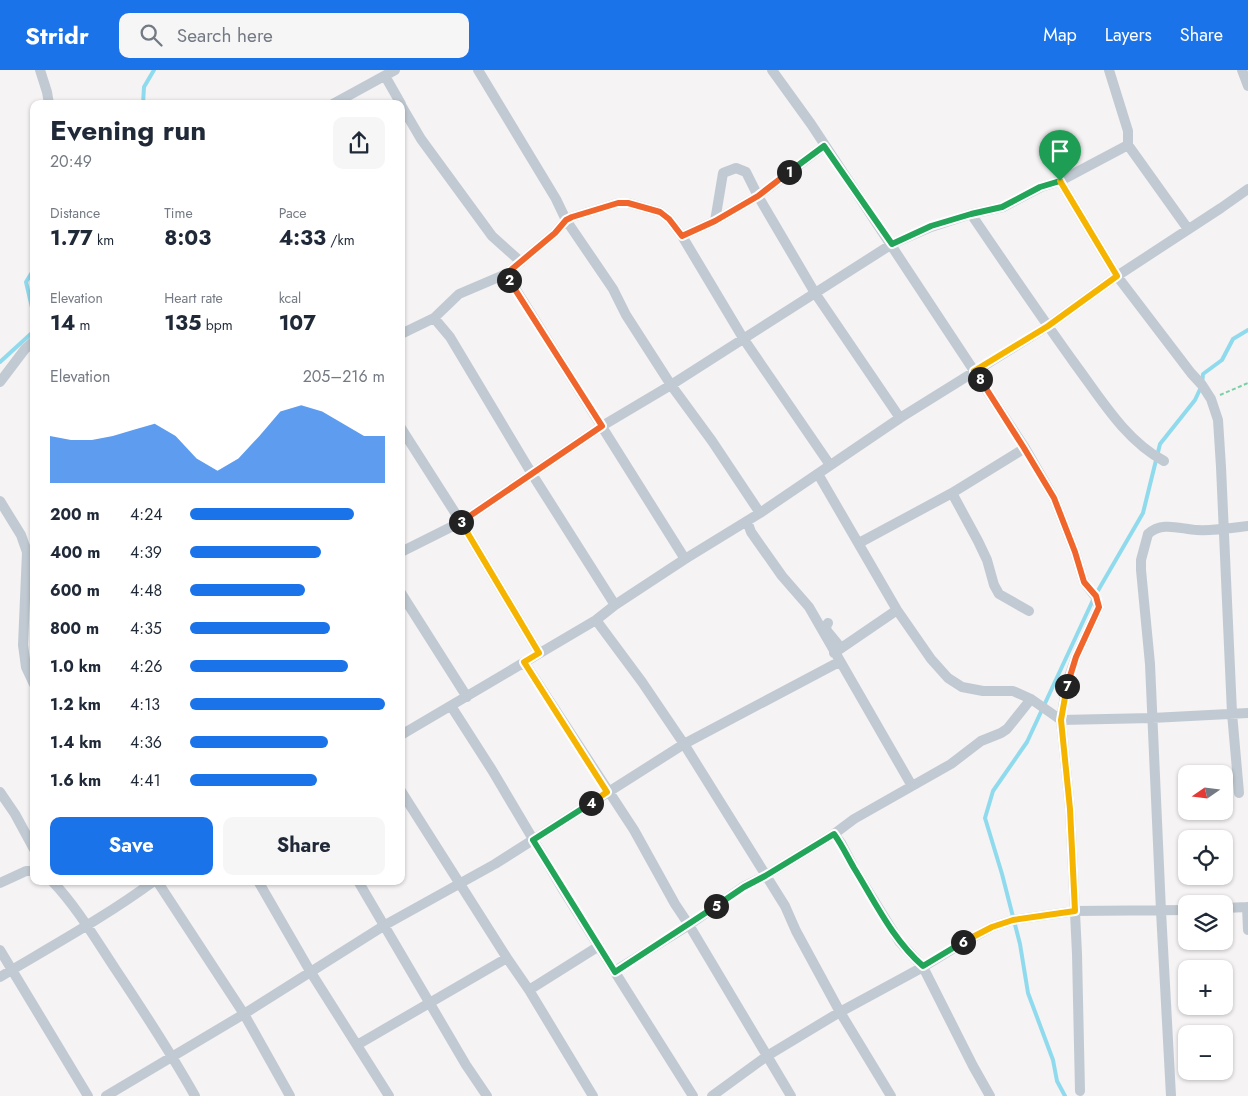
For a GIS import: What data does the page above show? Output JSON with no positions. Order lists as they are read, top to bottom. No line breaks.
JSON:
{"north":"left","page":{"header":"Stridr","search":"Search here","nav":["Map","Layers","Share"],"heading":["Evening run","20:49"],"pins":["1","2","8","3","7","4","5","6"],"stats":[["Distance","1.77 km"],["Time","8:03"],["Pace","4:33 /km"],["Elevation","14 m"],["Heart rate","135 bpm"],["kcal","107"]],"chart":["Elevation","205–216 m"],"list":[{"name":"200 m","note":"4:24"},{"name":"400 m","note":"4:39"},{"name":"600 m","note":"4:48"},{"name":"800 m","note":"4:35"},{"name":"1.0 km","note":"4:26"},{"name":"1.2 km","note":"4:13"},{"name":"1.4 km","note":"4:36"},{"name":"1.6 km","note":"4:41"}],"map_buttons":["+","−"],"buttons":["Save","Share"]}}
